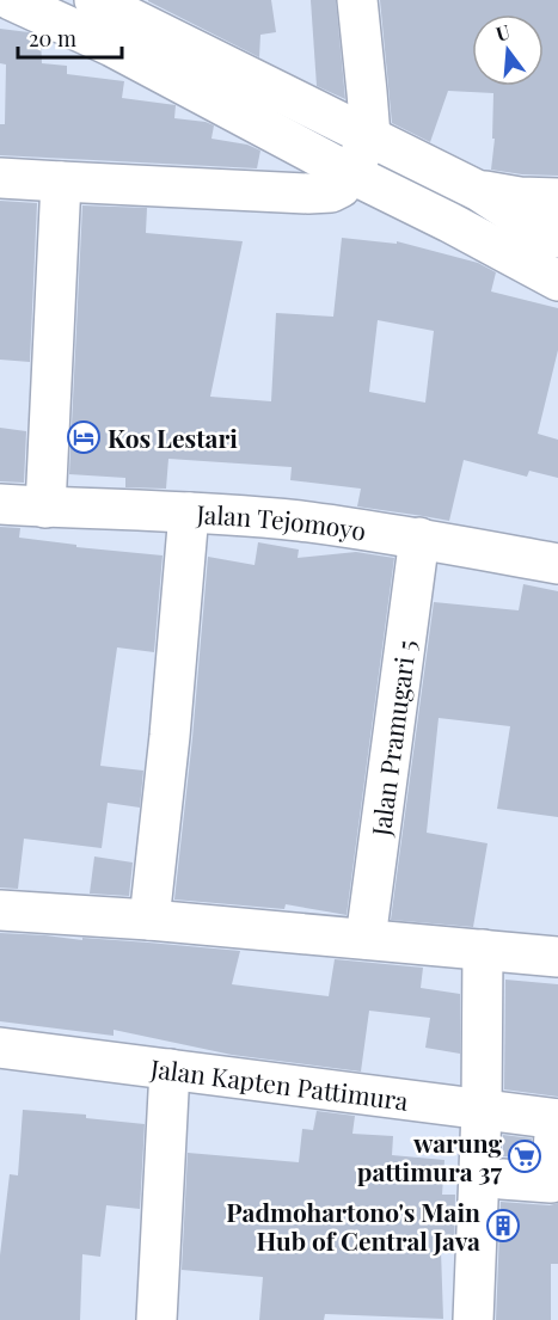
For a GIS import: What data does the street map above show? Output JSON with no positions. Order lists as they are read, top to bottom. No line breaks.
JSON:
{"streets":{"street":["Jalan Tejomoyo","Jalan Pramugari 5","Jalan Kapten Pattimura"]},"crossings":[["Jalan Tejomoyo","Jalan Pramugari 5"]],"places":{"hotel":["Kos Lestari"],"supermarket":["warung pattimura 37"],"building":["Padmohartono's Main Hub of Central Java"]},"scale_bar":"20 m","north":"top"}
